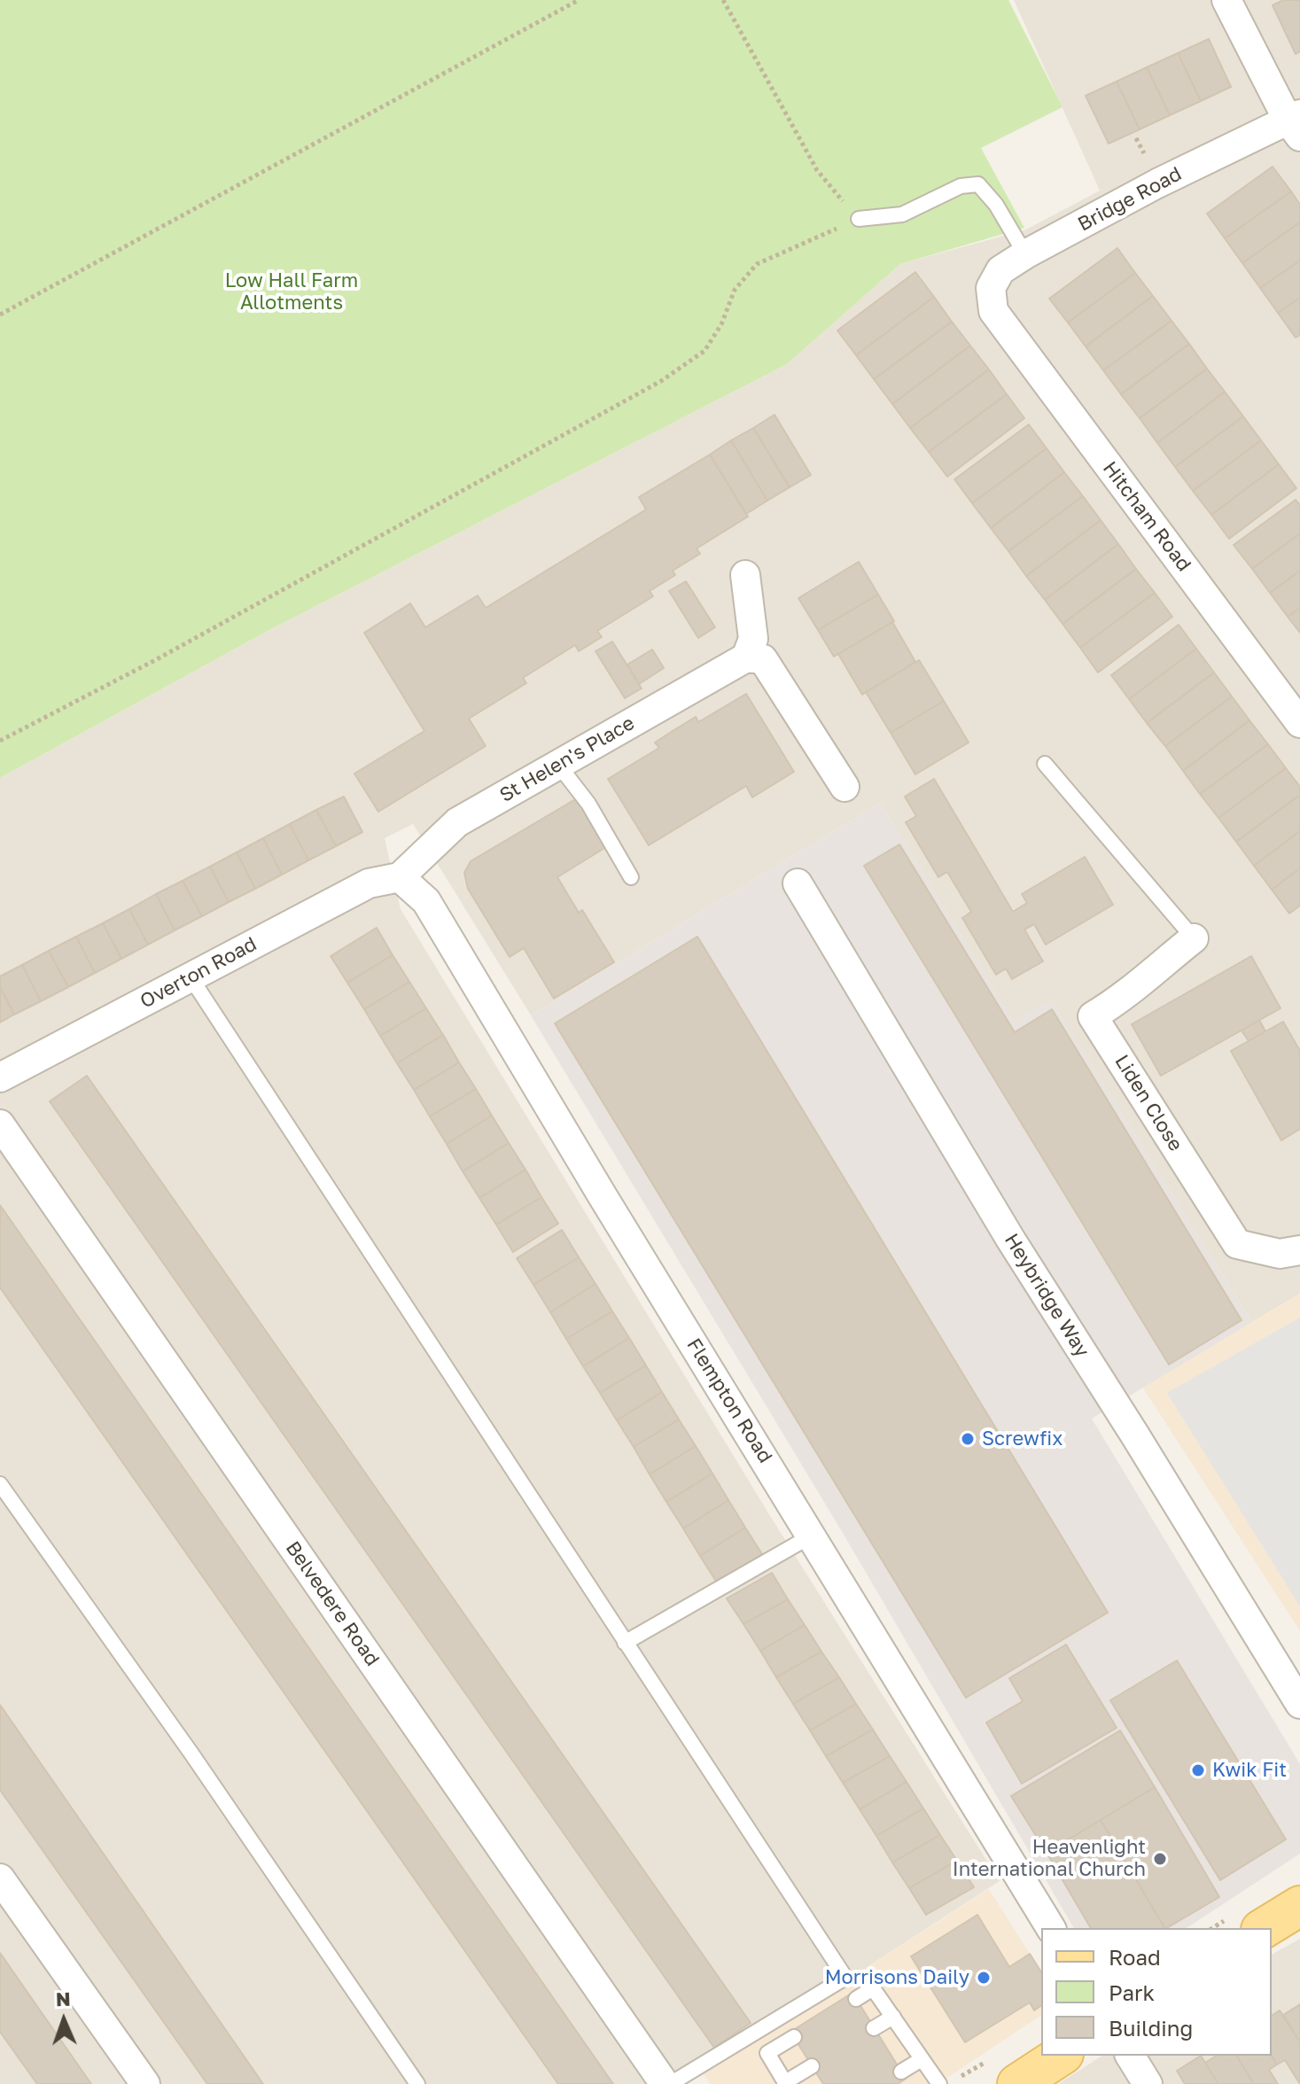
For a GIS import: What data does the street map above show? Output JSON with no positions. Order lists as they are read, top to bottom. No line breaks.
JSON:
{"streets":{"street":["Bridge Road","Hitcham Road","St Helen's Place","Overton Road","Liden Close","Heybridge Way","Flempton Road","Belvedere Road"]},"crossings":[["Bridge Road","Hitcham Road"],["St Helen's Place","Overton Road"],["St Helen's Place","Flempton Road"],["Overton Road","Flempton Road"]],"parks":["Low Hall Farm Allotments"],"places":["Screwfix","Kwik Fit","Heavenlight International Church","Morrisons Daily"],"legend":["Road","Park","Building"],"north":"top"}
